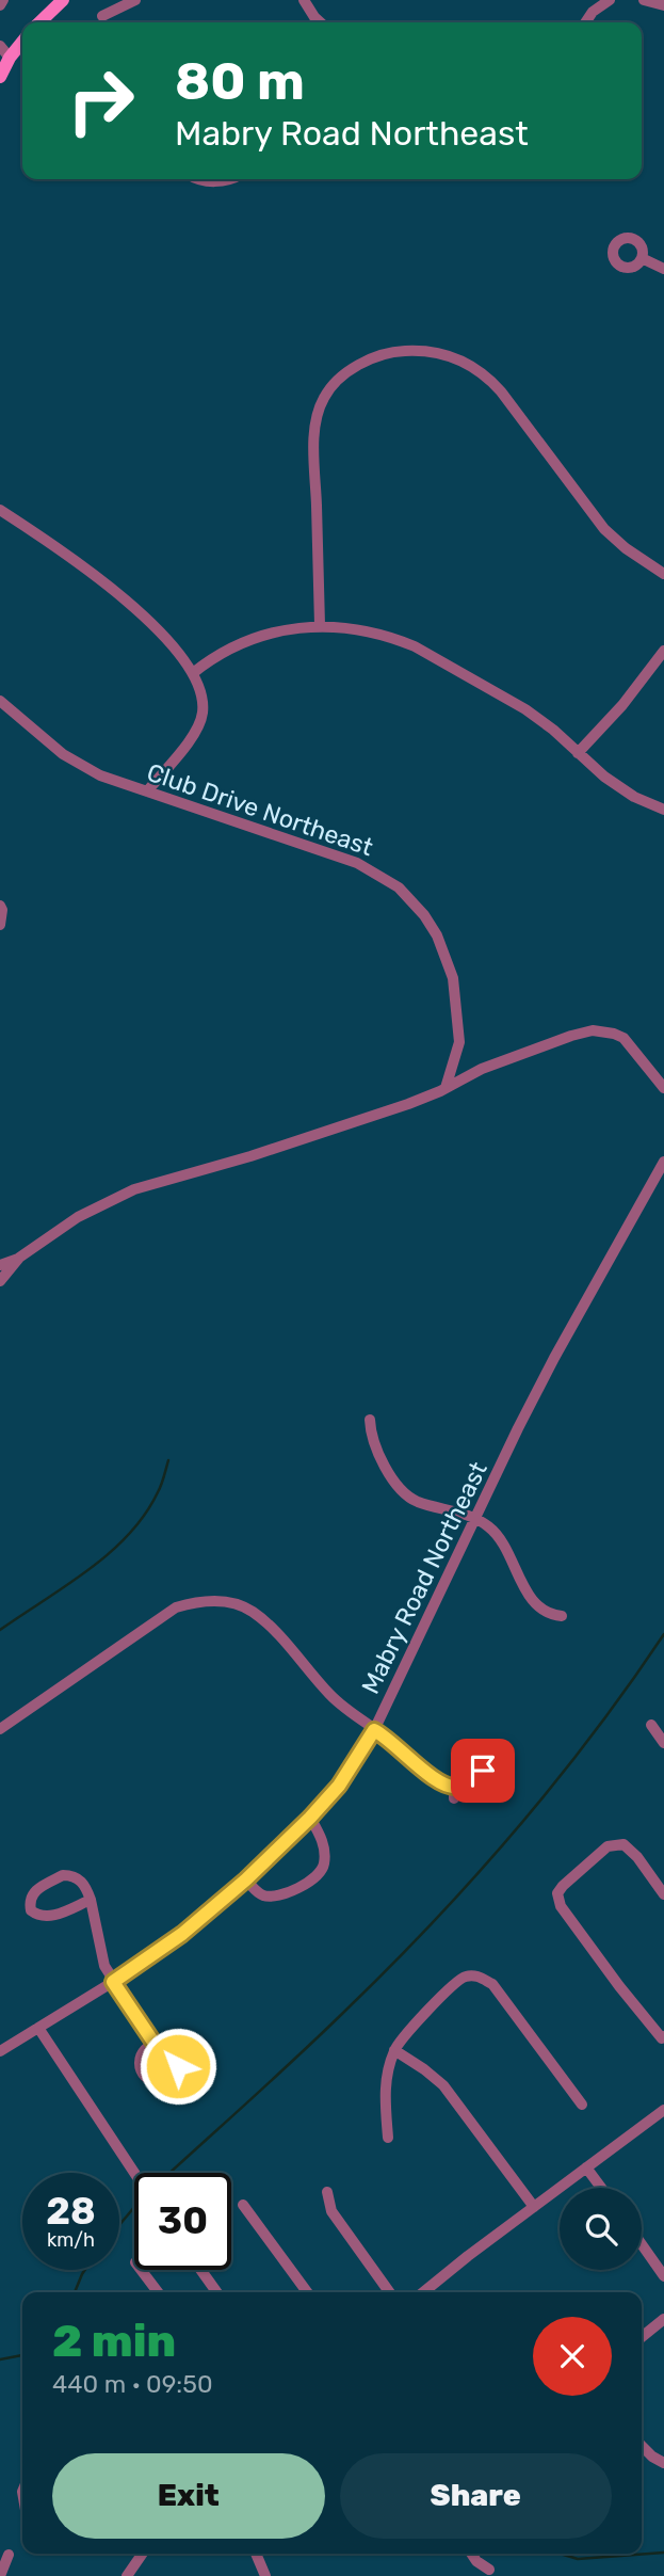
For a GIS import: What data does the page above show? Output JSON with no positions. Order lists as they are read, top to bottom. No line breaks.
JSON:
{"streets":{"street":["Club Drive Northeast","Mabry Road Northeast"]},"page":{"turn":["80 m","Mabry Road Northeast"],"speed":"28 km/h","limit":"30","heading":["2 min","440 m · 09:50"],"buttons":["Exit","Share"]}}
